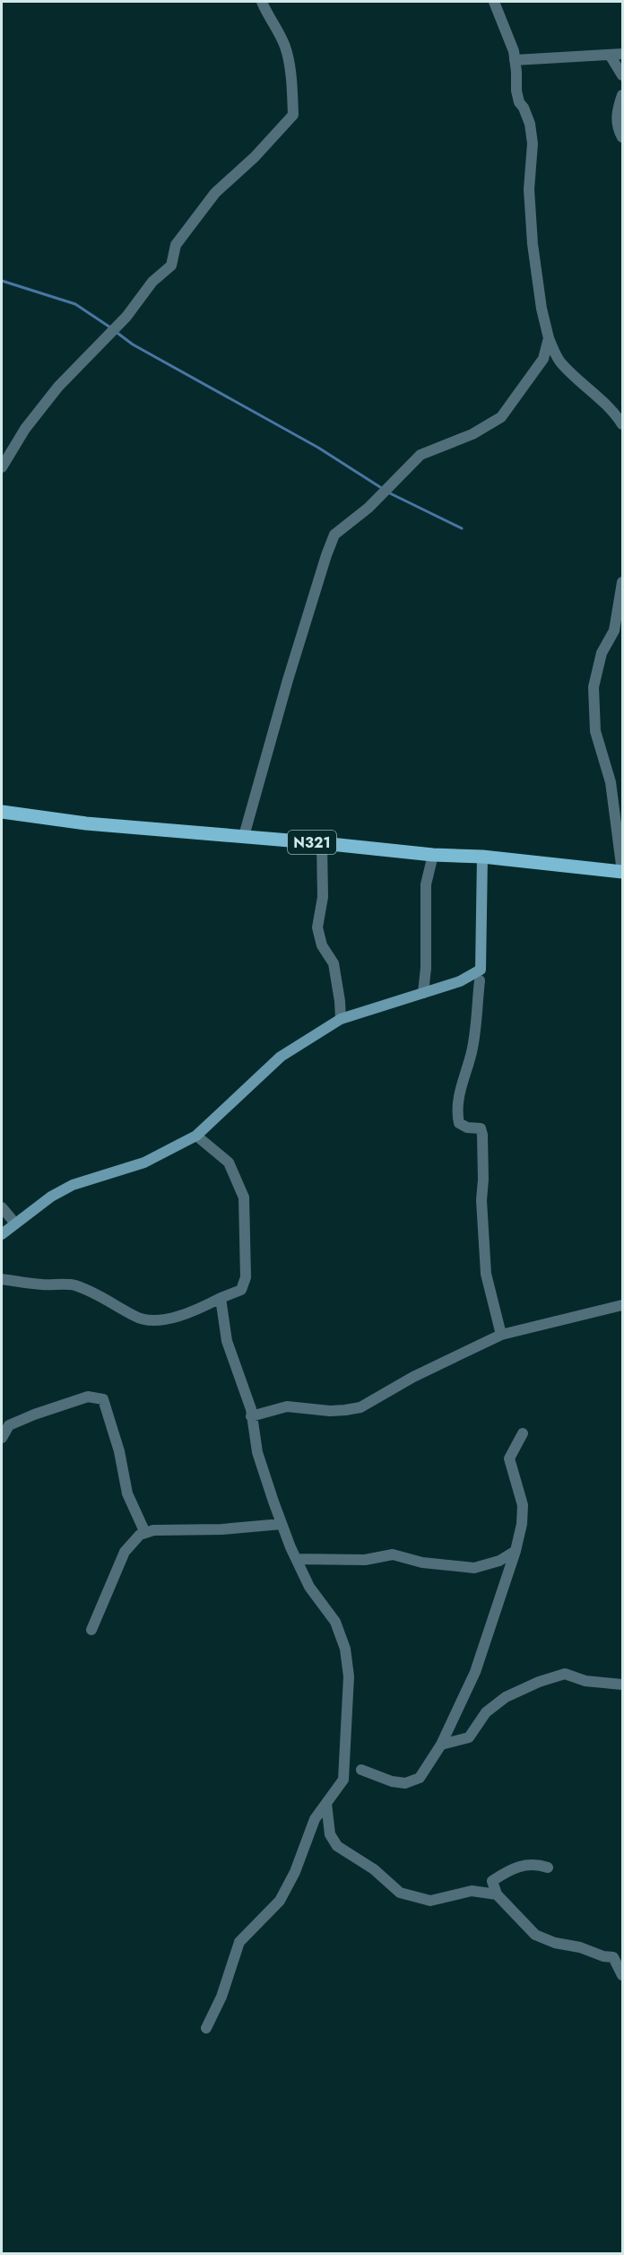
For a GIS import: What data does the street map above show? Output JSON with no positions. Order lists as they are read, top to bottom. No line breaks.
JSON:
{"streets":{"main road":["N321"]}}
